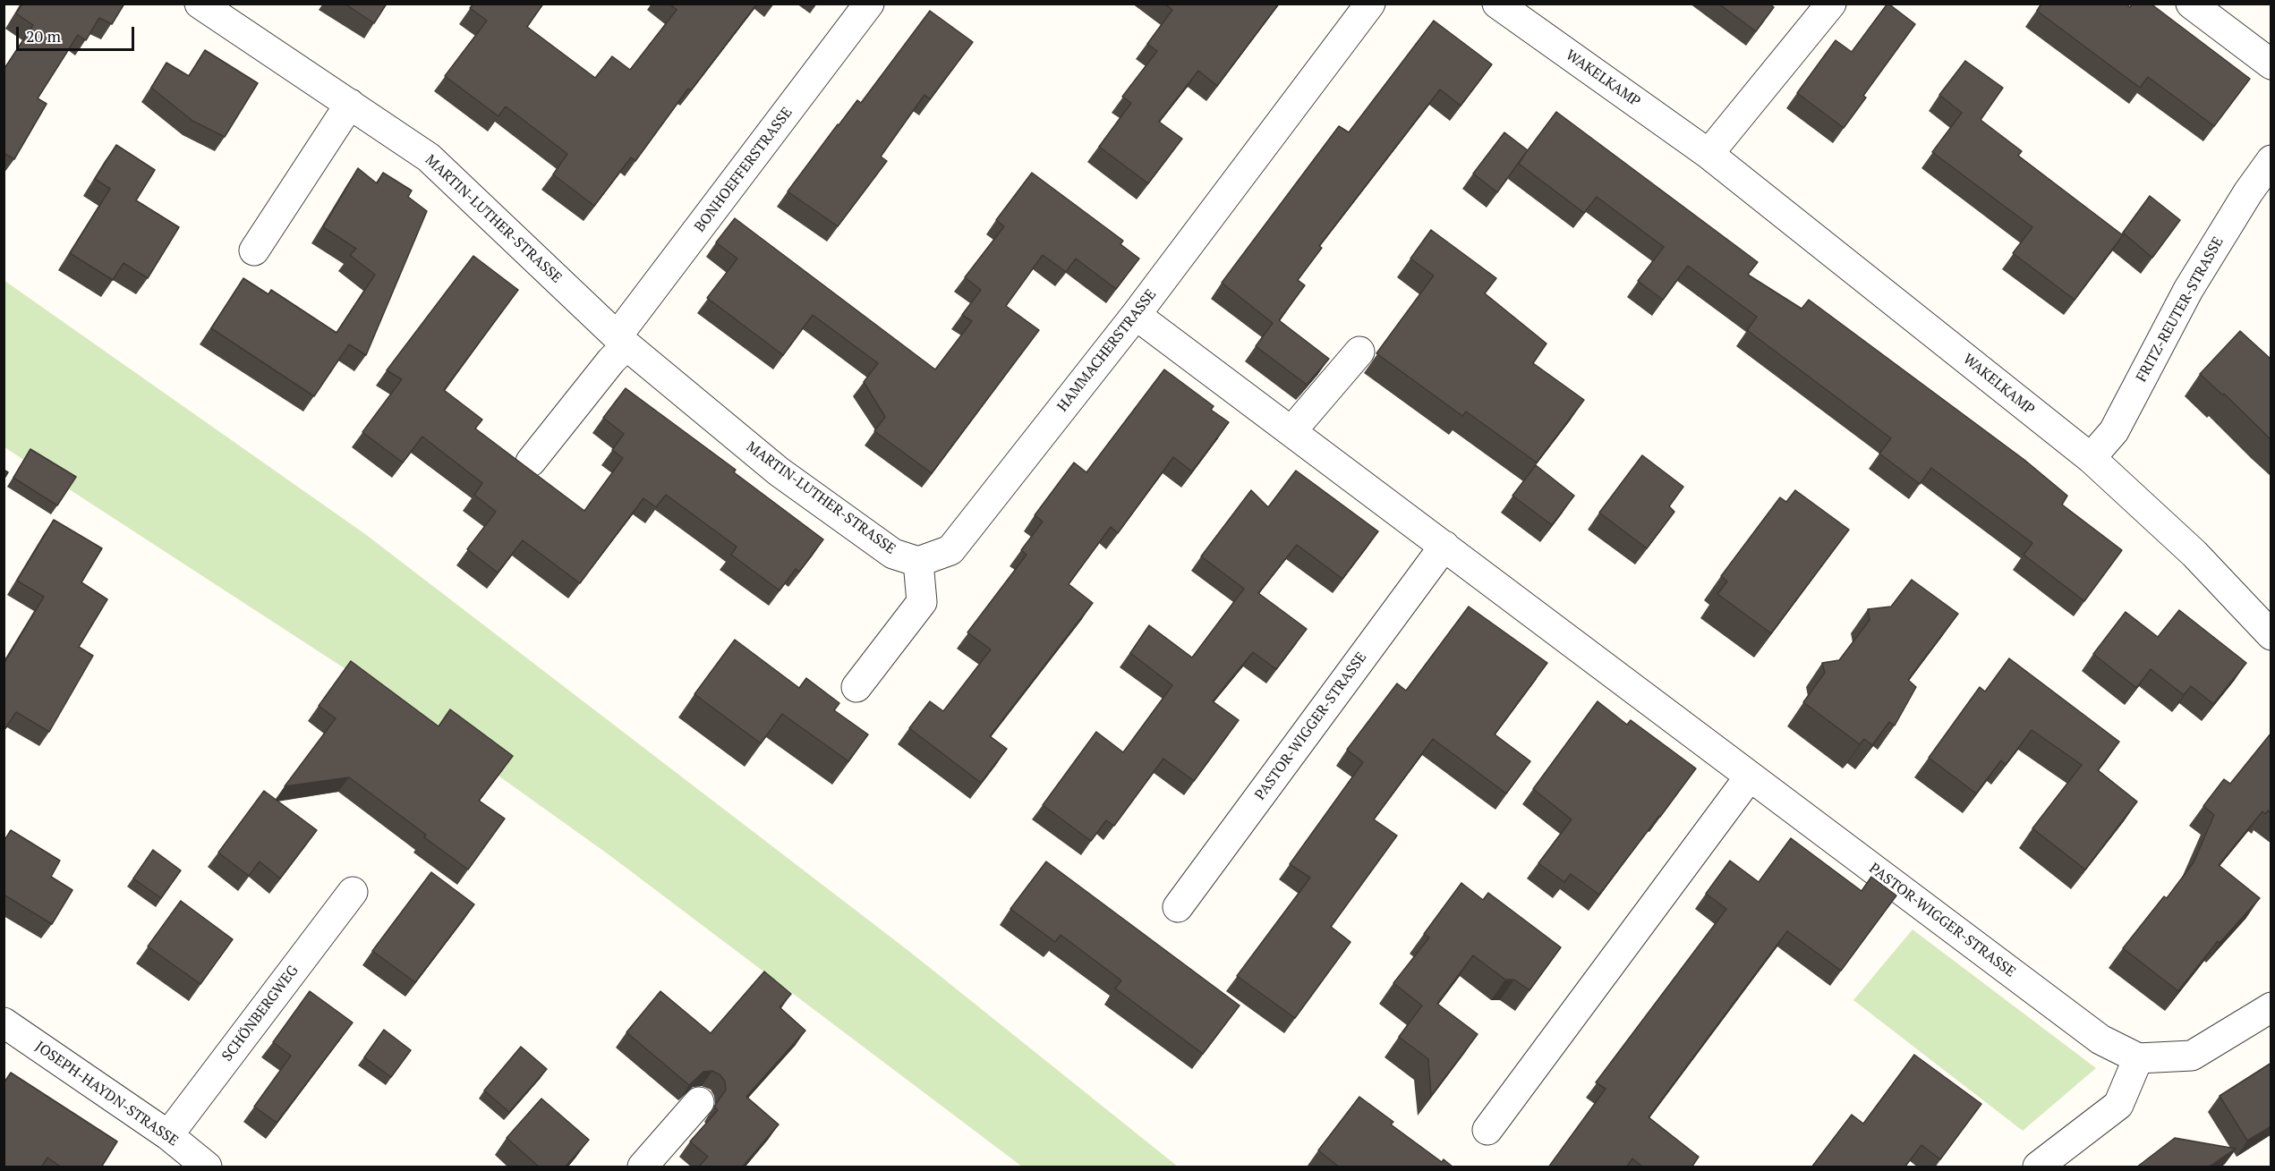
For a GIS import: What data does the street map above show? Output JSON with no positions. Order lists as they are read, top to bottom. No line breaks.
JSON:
{"streets":{"street":["WAKELKAMP","BONHOEFFERSTRASSE","MARTIN-LUTHER-STRASSE","FRITZ-REUTER-STRASSE","HAMMACHERSTRASSE","PASTOR-WIGGER-STRASSE","SCHÖNBERGWEG","JOSEPH-HAYDN-STRASSE"]},"crossings":[["WAKELKAMP","FRITZ-REUTER-STRASSE"],["BONHOEFFERSTRASSE","MARTIN-LUTHER-STRASSE"],["MARTIN-LUTHER-STRASSE","HAMMACHERSTRASSE"],["HAMMACHERSTRASSE","PASTOR-WIGGER-STRASSE"],["SCHÖNBERGWEG","JOSEPH-HAYDN-STRASSE"]],"scale_bar":"20 m"}
